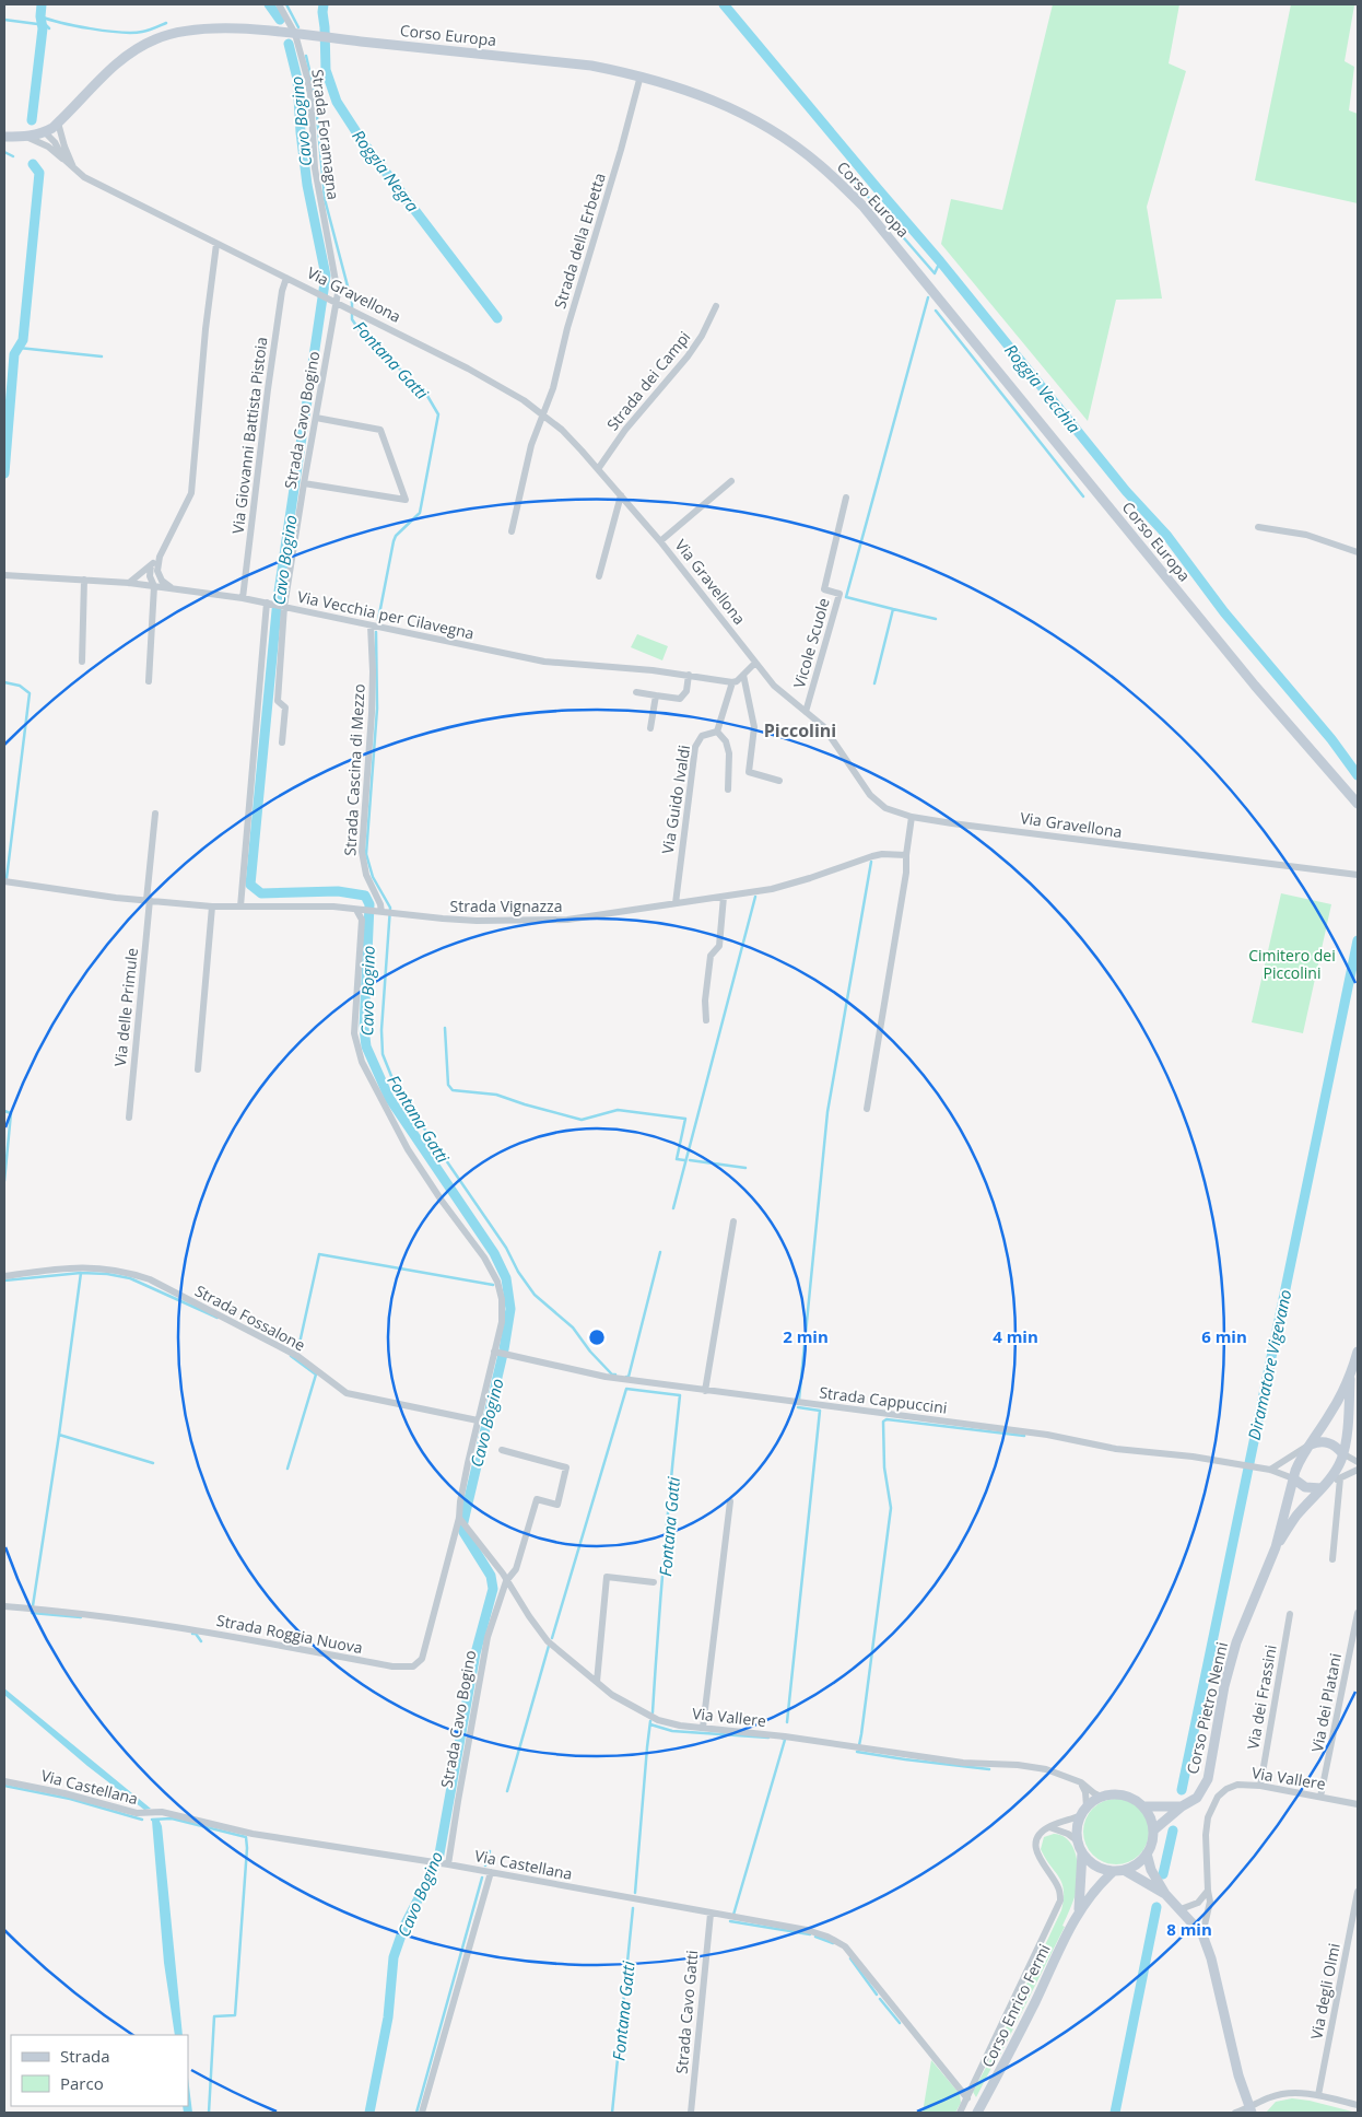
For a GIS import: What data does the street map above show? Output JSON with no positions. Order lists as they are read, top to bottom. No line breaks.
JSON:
{"streets":{"main road":["Corso Europa","Via Gravellona","Corso Pietro Nenni","Corso Enrico Fermi"],"street":["Strada Foramagna","Strada della Erbetta","Strada dei Campi","Strada Cavo Bogino","Via Giovanni Battista Pistoia","Via Vecchia per Cilavegna","Vicole Scuole","Strada Cascina di Mezzo","Via Guido Ivaldi","Strada Vignazza","Via delle Primule","Strada Fossalone","Strada Cappuccini","Strada Roggia Nuova","Via dei Frassini","Via dei Platani","Via Vallere","Via Castellana","Via degli Olmi","Strada Cavo Gatti"]},"crossings":[["Corso Europa","Strada Foramagna"],["Corso Europa","Strada della Erbetta"],["Corso Europa","Via Gravellona"],["Strada Foramagna","Via Gravellona"],["Strada Foramagna","Strada Cavo Bogino"],["Strada della Erbetta","Via Gravellona"],["Via Gravellona","Strada dei Campi"],["Via Gravellona","Strada Cavo Bogino"],["Via Gravellona","Via Giovanni Battista Pistoia"],["Via Gravellona","Vicole Scuole"],["Strada Cavo Bogino","Via Vecchia per Cilavegna"],["Strada Cavo Bogino","Via Vallere"],["Strada Cavo Bogino","Via Castellana"],["Via Giovanni Battista Pistoia","Via Vecchia per Cilavegna"],["Via Vecchia per Cilavegna","Strada Cascina di Mezzo"],["Strada Cascina di Mezzo","Strada Vignazza"],["Via Guido Ivaldi","Strada Vignazza"],["Strada Vignazza","Via delle Primule"],["Strada Cappuccini","Corso Pietro Nenni"],["Strada Roggia Nuova","Via Vallere"],["Via dei Frassini","Via Vallere"],["Via dei Platani","Via Vallere"],["Corso Pietro Nenni","Via Vallere"],["Corso Pietro Nenni","Corso Enrico Fermi"],["Via Vallere","Corso Enrico Fermi"],["Via Castellana","Strada Cavo Gatti"]],"districts":["Piccolini"],"water":["Cavo Bogino","Roggia Negra","Fontana Gatti","Roggia Vecchia","Diramatore Vigevano"],"parks":["Cimitero dei Piccolini"],"legend":["Strada","Parco"],"rings":["2 min","4 min","6 min","8 min"]}
